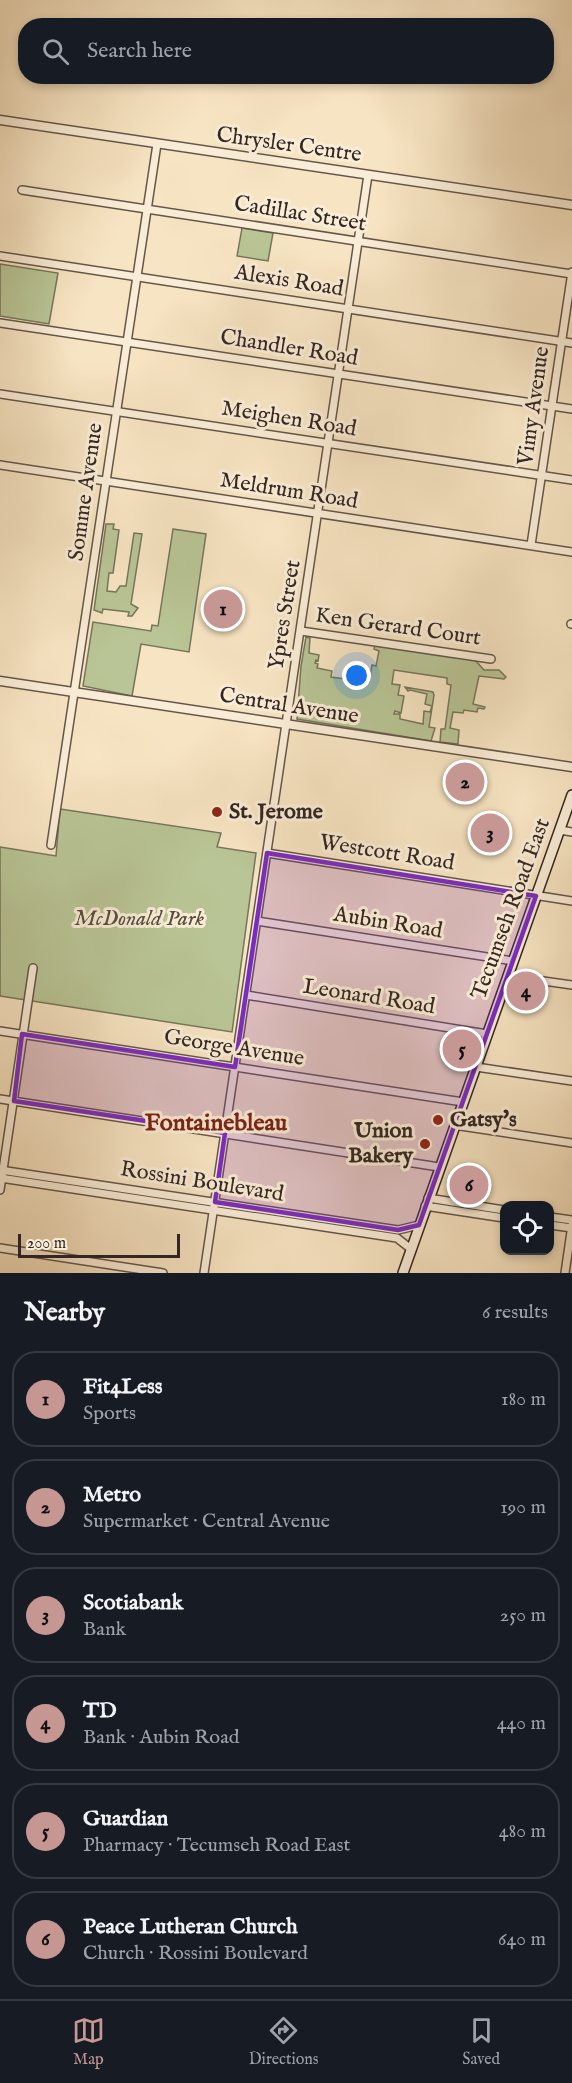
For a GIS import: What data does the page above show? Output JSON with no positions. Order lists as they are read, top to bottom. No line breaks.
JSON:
{"streets":{"main road":["Tecumseh Road East"],"street":["Chrysler Centre","Cadillac Street","Alexis Road","Chandler Road","Vimy Avenue","Meighen Road","Meldrum Road","Somme Avenue","Ypres Street","Ken Gerard Court","Central Avenue","Westcott Road","Aubin Road","Leonard Road","George Avenue","Rossini Boulevard"]},"crossings":[["Chrysler Centre","Somme Avenue"],["Chrysler Centre","Ypres Street"],["Cadillac Street","Vimy Avenue"],["Cadillac Street","Somme Avenue"],["Cadillac Street","Ypres Street"],["Alexis Road","Vimy Avenue"],["Alexis Road","Somme Avenue"],["Alexis Road","Ypres Street"],["Chandler Road","Vimy Avenue"],["Chandler Road","Somme Avenue"],["Chandler Road","Ypres Street"],["Vimy Avenue","Meighen Road"],["Vimy Avenue","Meldrum Road"],["Meighen Road","Somme Avenue"],["Meighen Road","Ypres Street"],["Meldrum Road","Somme Avenue"],["Meldrum Road","Ypres Street"],["Somme Avenue","Central Avenue"],["Ypres Street","Ken Gerard Court"],["Ypres Street","Central Avenue"],["Ypres Street","Westcott Road"],["Ypres Street","Aubin Road"],["Ypres Street","Leonard Road"],["Ypres Street","George Avenue"],["Ypres Street","Rossini Boulevard"],["Westcott Road","Tecumseh Road East"],["Tecumseh Road East","Aubin Road"],["Tecumseh Road East","Leonard Road"],["Tecumseh Road East","George Avenue"],["Tecumseh Road East","Rossini Boulevard"]],"districts":["Fontainebleau"],"parks":["McDonald Park"],"places":["St. Jerome","Gatsy's","Union Bakery"],"scale_bar":"200 m","page":{"search":"Search here","pins":["1","2","3","4","5","6"],"scale":"200 m","heading":["Nearby","6 results"],"list":[{"mark":"1","name":"Fit4Less","note":"Sports","value":"180 m"},{"mark":"2","name":"Metro","note":"Supermarket · Central Avenue","value":"190 m"},{"mark":"3","name":"Scotiabank","note":"Bank","value":"250 m"},{"mark":"4","name":"TD","note":"Bank · Aubin Road","value":"440 m"},{"mark":"5","name":"Guardian","note":"Pharmacy · Tecumseh Road East","value":"480 m"},{"mark":"6","name":"Peace Lutheran Church","note":"Church · Rossini Boulevard","value":"640 m"}],"nav":["Map","Directions","Saved"]}}
